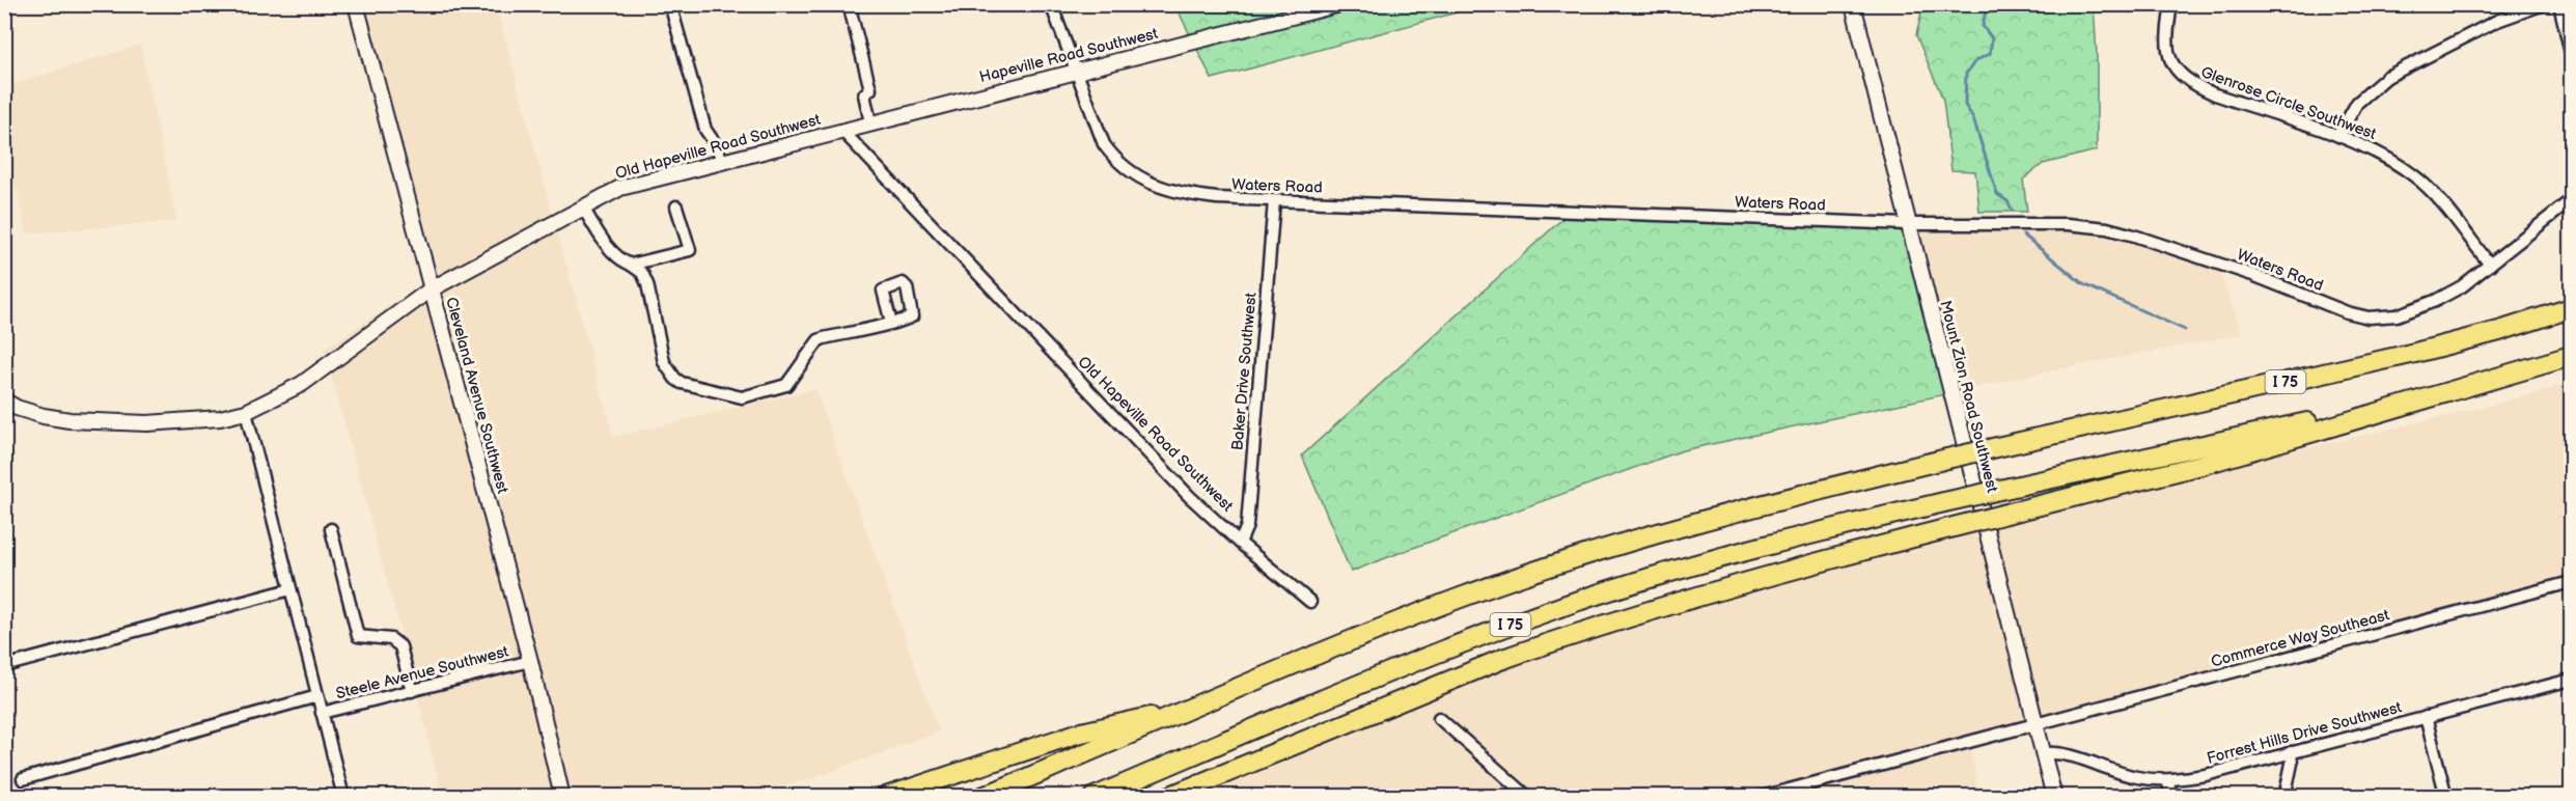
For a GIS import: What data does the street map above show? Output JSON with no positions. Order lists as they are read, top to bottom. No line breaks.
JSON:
{"streets":{"highway":["I 75"],"street":["Hapeville Road Southwest","Glenrose Circle Southwest","Old Hapeville Road Southwest","Waters Road","Baker Drive Southwest","Cleveland Avenue Southwest","Mount Zion Road Southwest","Commerce Way Southeast","Steele Avenue Southwest","Forrest Hills Drive Southwest"]},"crossings":[["Hapeville Road Southwest","Old Hapeville Road Southwest"],["Hapeville Road Southwest","Waters Road"],["Glenrose Circle Southwest","Waters Road"],["Old Hapeville Road Southwest","Baker Drive Southwest"],["Old Hapeville Road Southwest","Cleveland Avenue Southwest"],["Waters Road","Baker Drive Southwest"],["Waters Road","Mount Zion Road Southwest"],["Cleveland Avenue Southwest","Steele Avenue Southwest"],["Mount Zion Road Southwest","Commerce Way Southeast"],["Mount Zion Road Southwest","Forrest Hills Drive Southwest"]]}
